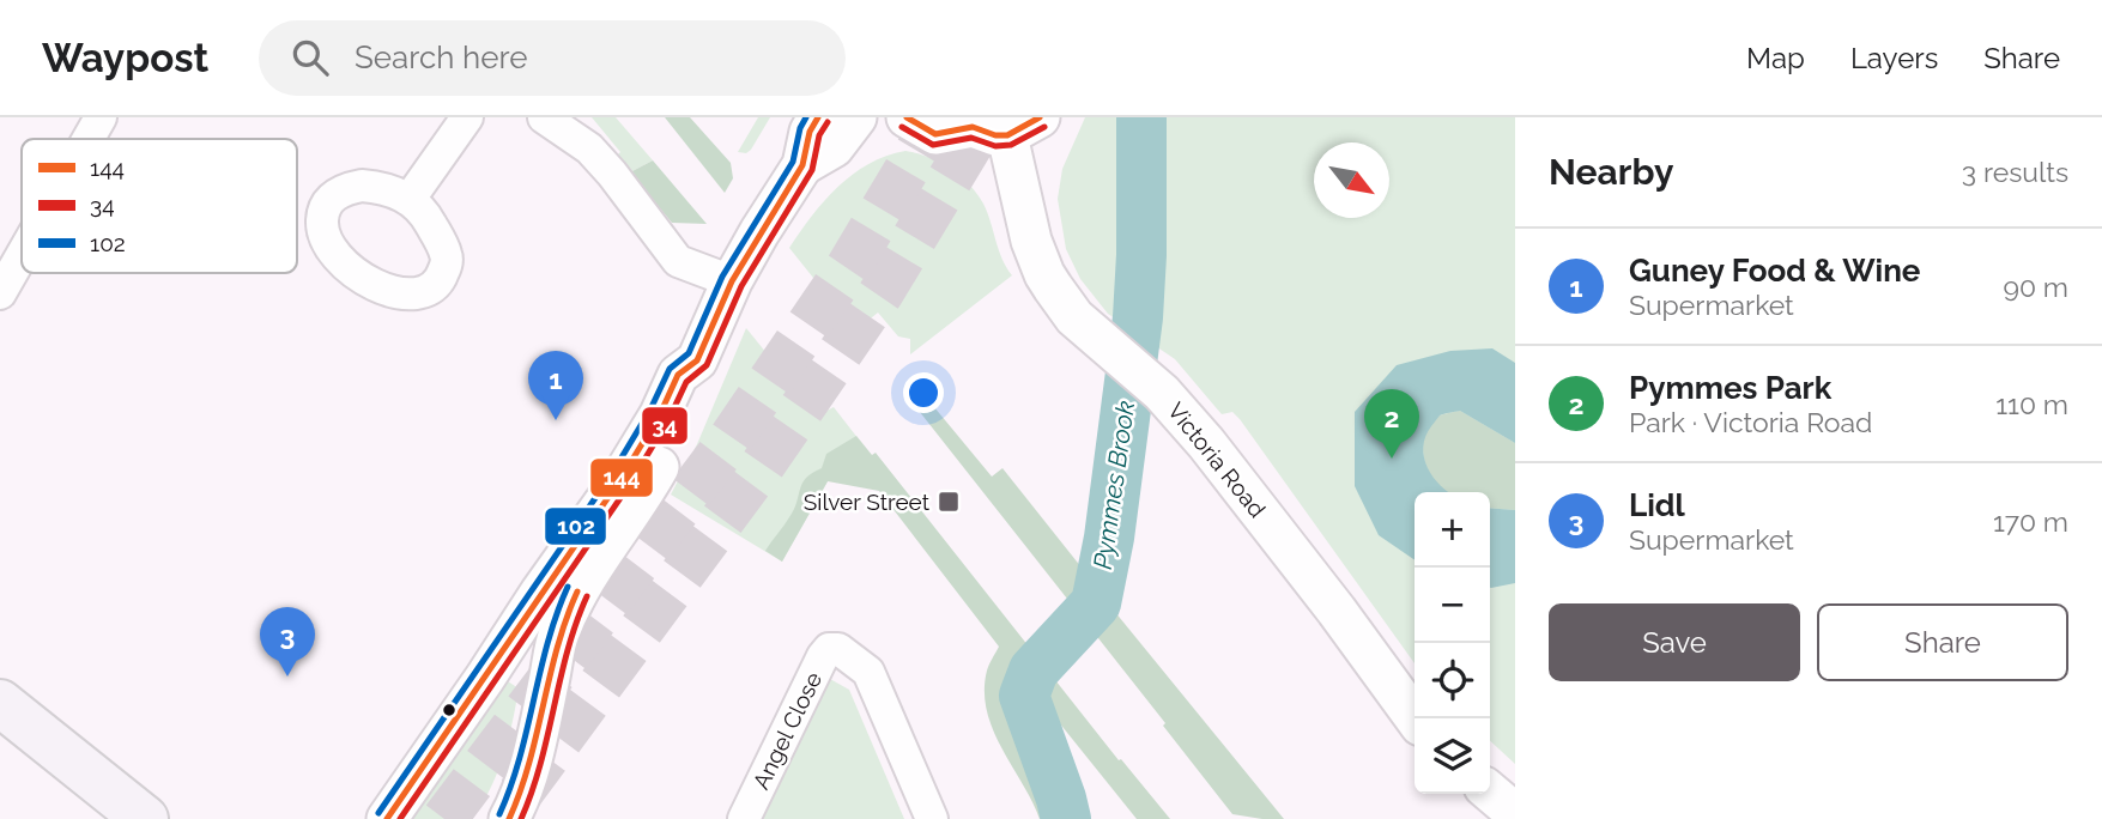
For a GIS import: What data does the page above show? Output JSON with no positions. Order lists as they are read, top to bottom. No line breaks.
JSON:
{"streets":{"street":["Victoria Road","Angel Close"]},"water":["Pymmes Brook"],"places":{"transit":["Silver Street"]},"lines":["transit line 144","transit line 102","transit line 34"],"legend":["144","34","102"],"north":"bottom right","page":{"header":"Waypost","search":"Search here","nav":["Map","Layers","Share"],"heading":["Nearby","3 results"],"list":[{"mark":"1","name":"Guney Food & Wine","note":"Supermarket","value":"90 m"},{"mark":"2","name":"Pymmes Park","note":"Park · Victoria Road","value":"110 m"},{"mark":"3","name":"Lidl","note":"Supermarket","value":"170 m"}],"pins":["1","2","3"],"map_buttons":["+","−"],"buttons":["Save","Share"]}}
